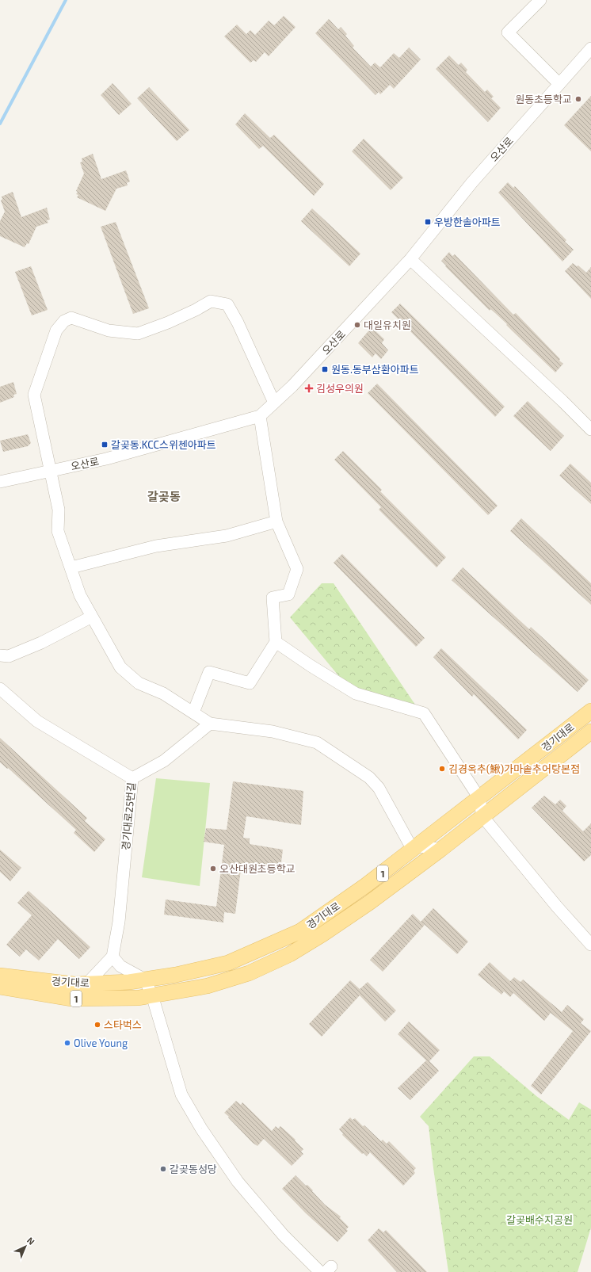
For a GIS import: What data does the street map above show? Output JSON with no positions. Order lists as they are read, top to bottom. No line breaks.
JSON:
{"streets":{"main road":["경기대로","1"],"street":["오산로","경기대로25번길"]},"districts":["갈곶동"],"parks":["갈곶배수지공원"],"places":{"other":["원동초등학교","대일유치원","김경옥추(鰍)가마솥추어탕본점","오산대원초등학교","스타벅스","Olive Young","갈곶동성당"],"transit":["우방한솔아파트","원동.동부삼환아파트","갈곶동.KCC스위첸아파트"],"health":["김성우의원"]},"north":"top right"}
